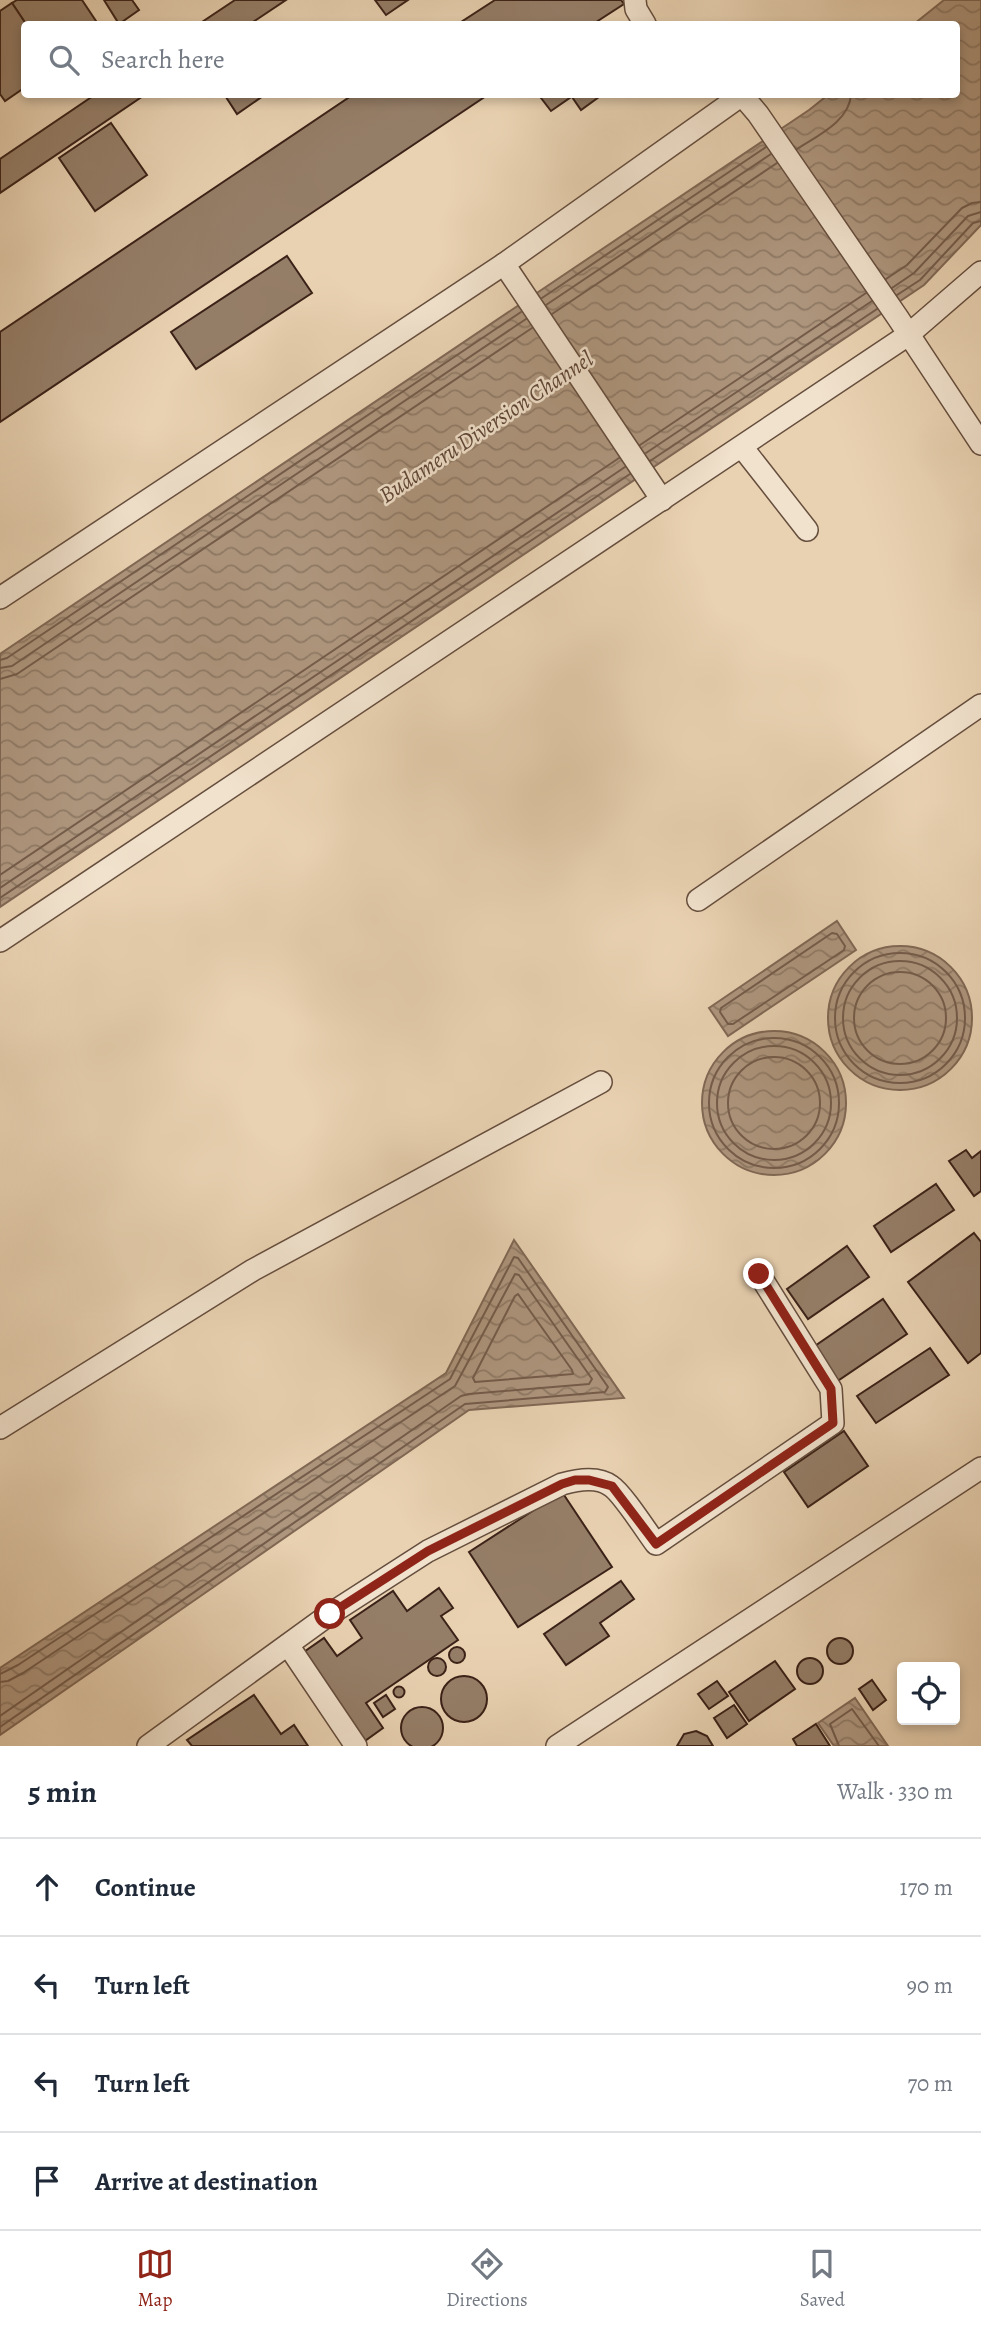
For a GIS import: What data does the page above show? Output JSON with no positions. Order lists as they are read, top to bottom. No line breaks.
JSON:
{"water":["Budameru Diversion Channel"],"page":{"search":"Search here","heading":["5 min","Walk · 330 m"],"list":[["Continue","170 m"],["Turn left","90 m"],["Turn left","70 m"],"Arrive at destination"],"nav":["Map","Directions","Saved"]}}
